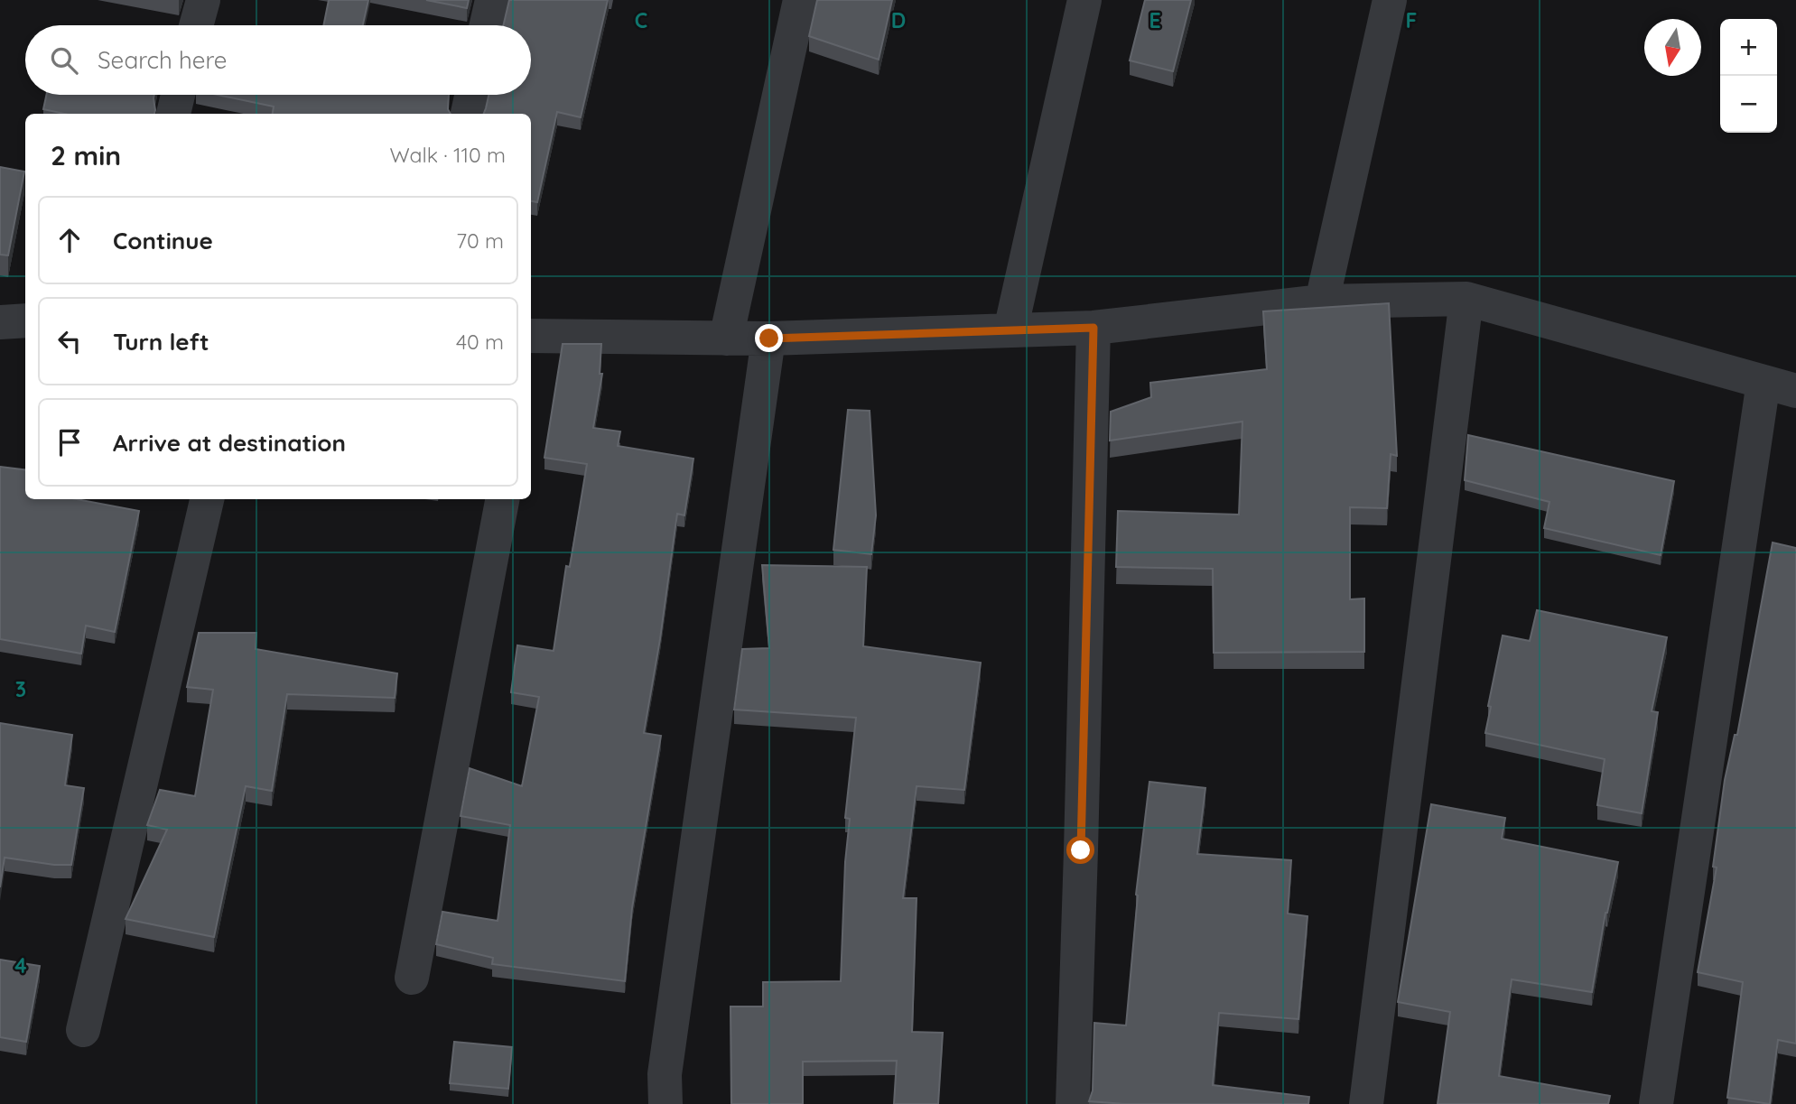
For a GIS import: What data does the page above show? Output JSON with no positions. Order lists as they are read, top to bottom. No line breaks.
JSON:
{"north":"bottom","page":{"map_buttons":["+","−"],"search":"Search here","heading":["2 min","Walk · 110 m"],"list":[["Continue","70 m"],["Turn left","40 m"],"Arrive at destination"]},"grid":{"columns":["C","D","E","F"],"rows":["3","4"]}}
